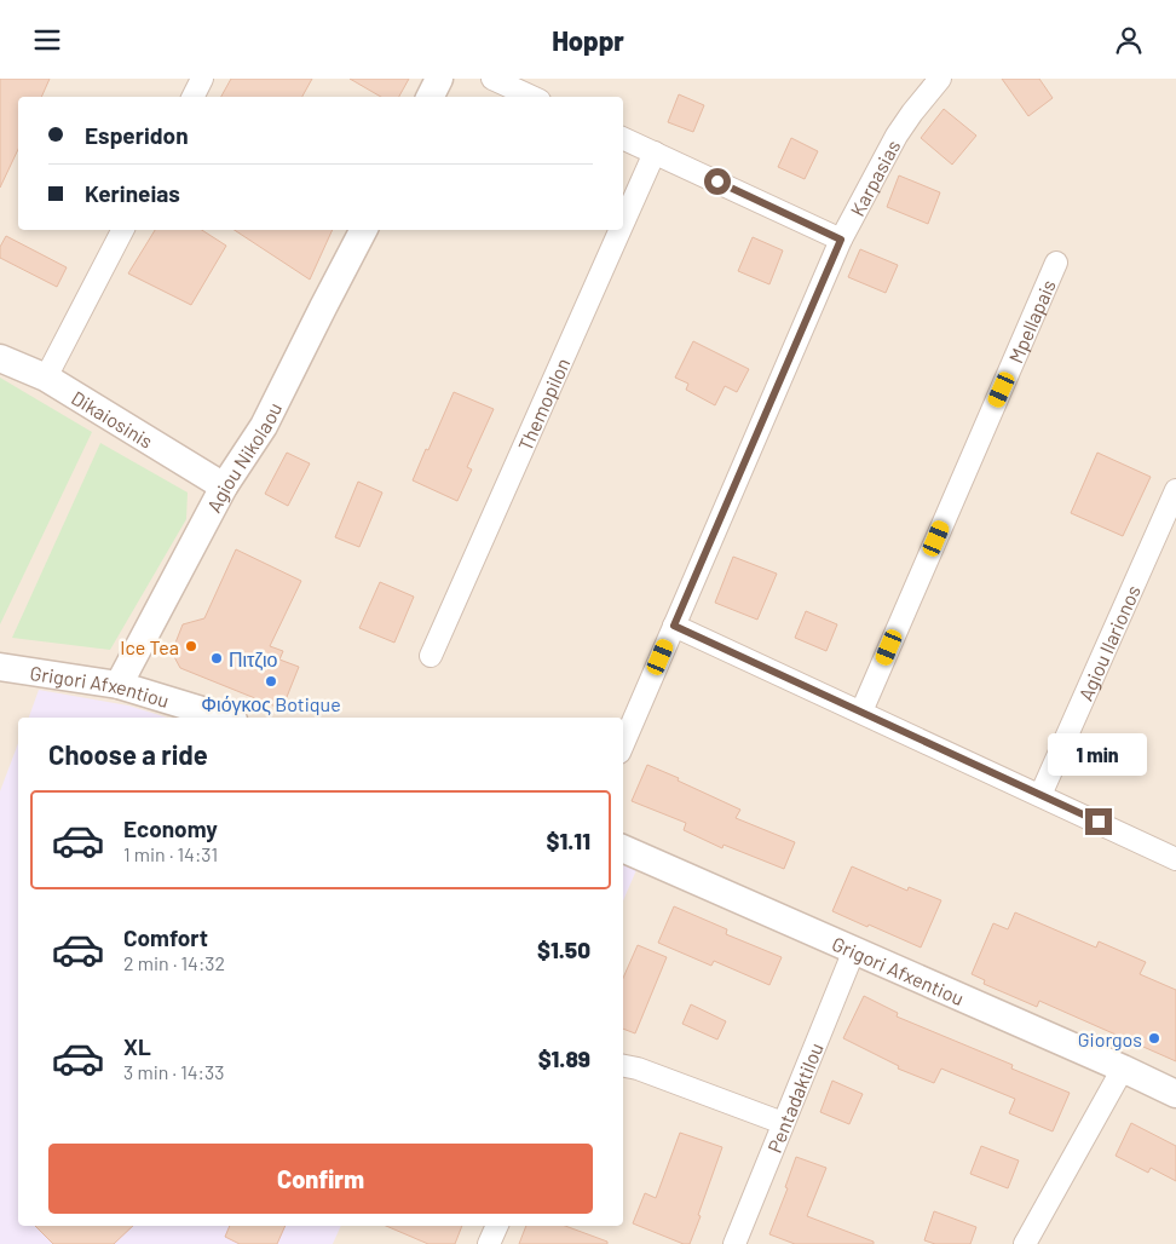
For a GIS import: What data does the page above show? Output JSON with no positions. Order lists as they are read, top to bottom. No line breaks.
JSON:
{"streets":{"street":["Karpasias","Mpellapais","Themopilon","Dikaiosinis","Agiou Nikolaou","Agiou Ilarionos","Grigori Afxentiou","Pentadaktilou"]},"crossings":[["Dikaiosinis","Agiou Nikolaou"],["Agiou Nikolaou","Grigori Afxentiou"],["Grigori Afxentiou","Pentadaktilou"]],"places":["Ice Tea","Πιτζιο","Φιόγκος Botique","Giorgos"],"page":{"header":"Hoppr","banner":["Esperidon","Kerineias"],"heading":"Choose a ride","bubble":"1 min","list":[{"name":"Economy","note":"1 min · 14:31","value":"$1.11"},{"name":"Comfort","note":"2 min · 14:32","value":"$1.50"},{"name":"XL","note":"3 min · 14:33","value":"$1.89"}],"buttons":"Confirm"}}
